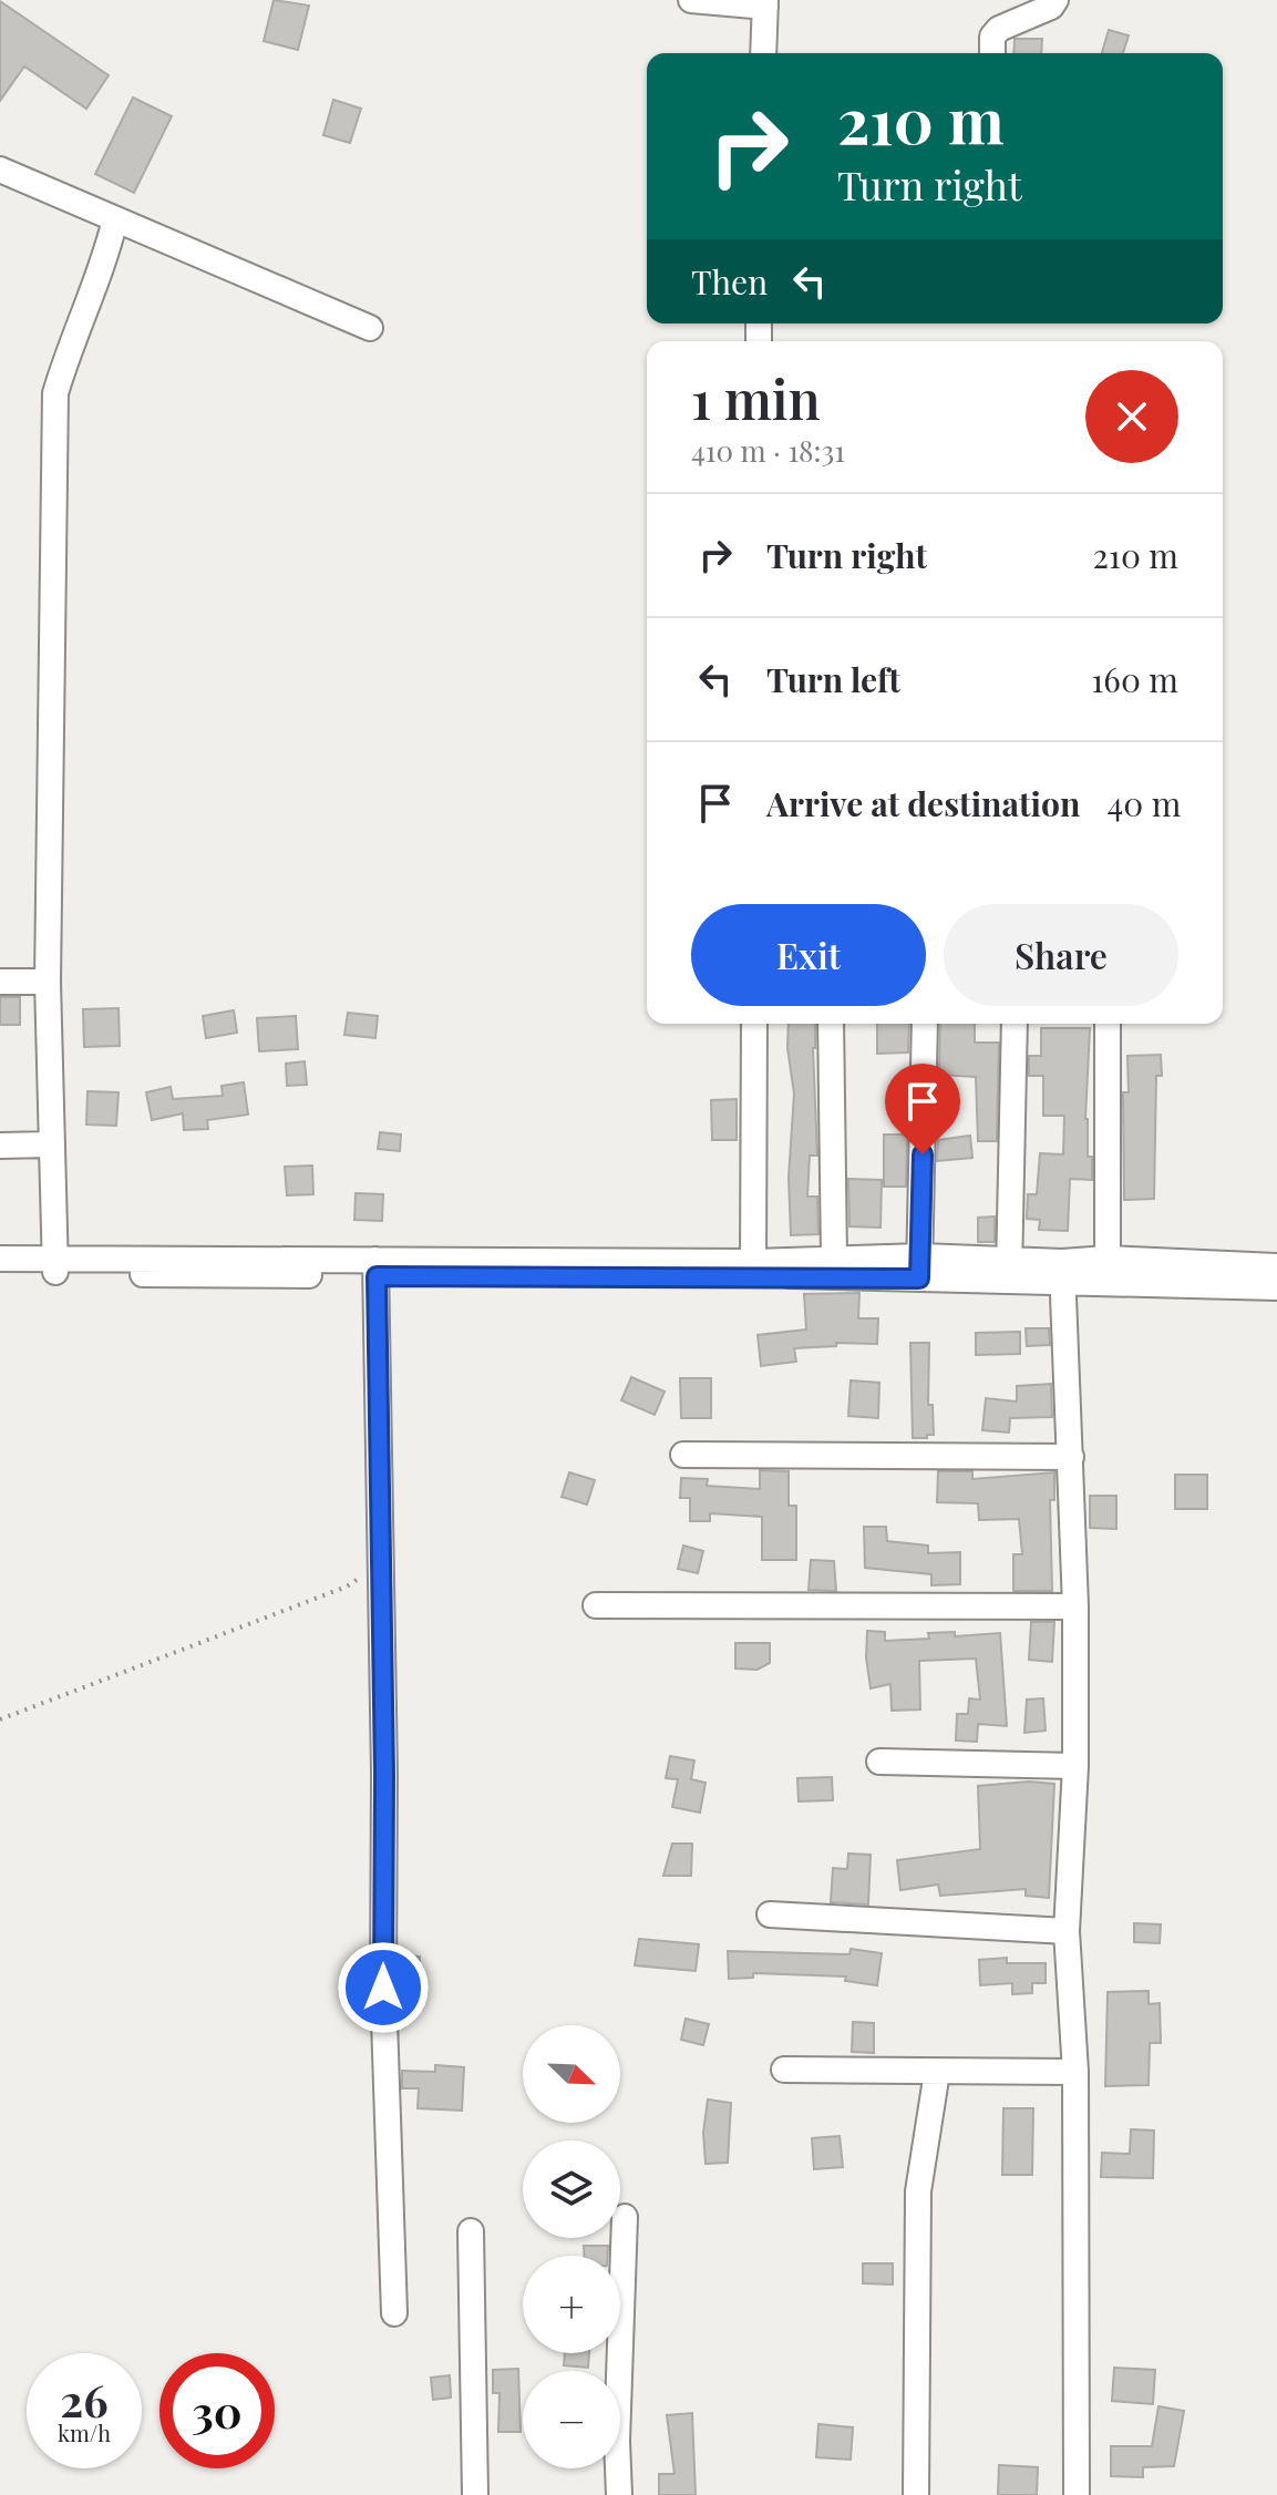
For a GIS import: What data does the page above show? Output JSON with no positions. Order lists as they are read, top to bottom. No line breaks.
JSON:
{"north":"bottom right","page":{"turn":["210 m","Turn right"],"then":"Then","heading":["1 min","410 m · 18:31"],"list":[{"name":"Turn right","value":"210 m"},{"name":"Turn left","value":"160 m"},{"name":"Arrive at destination","value":"40 m"}],"buttons":["Exit","Share"],"map_buttons":["+","−"],"speed":"26 km/h","limit":"30"}}
